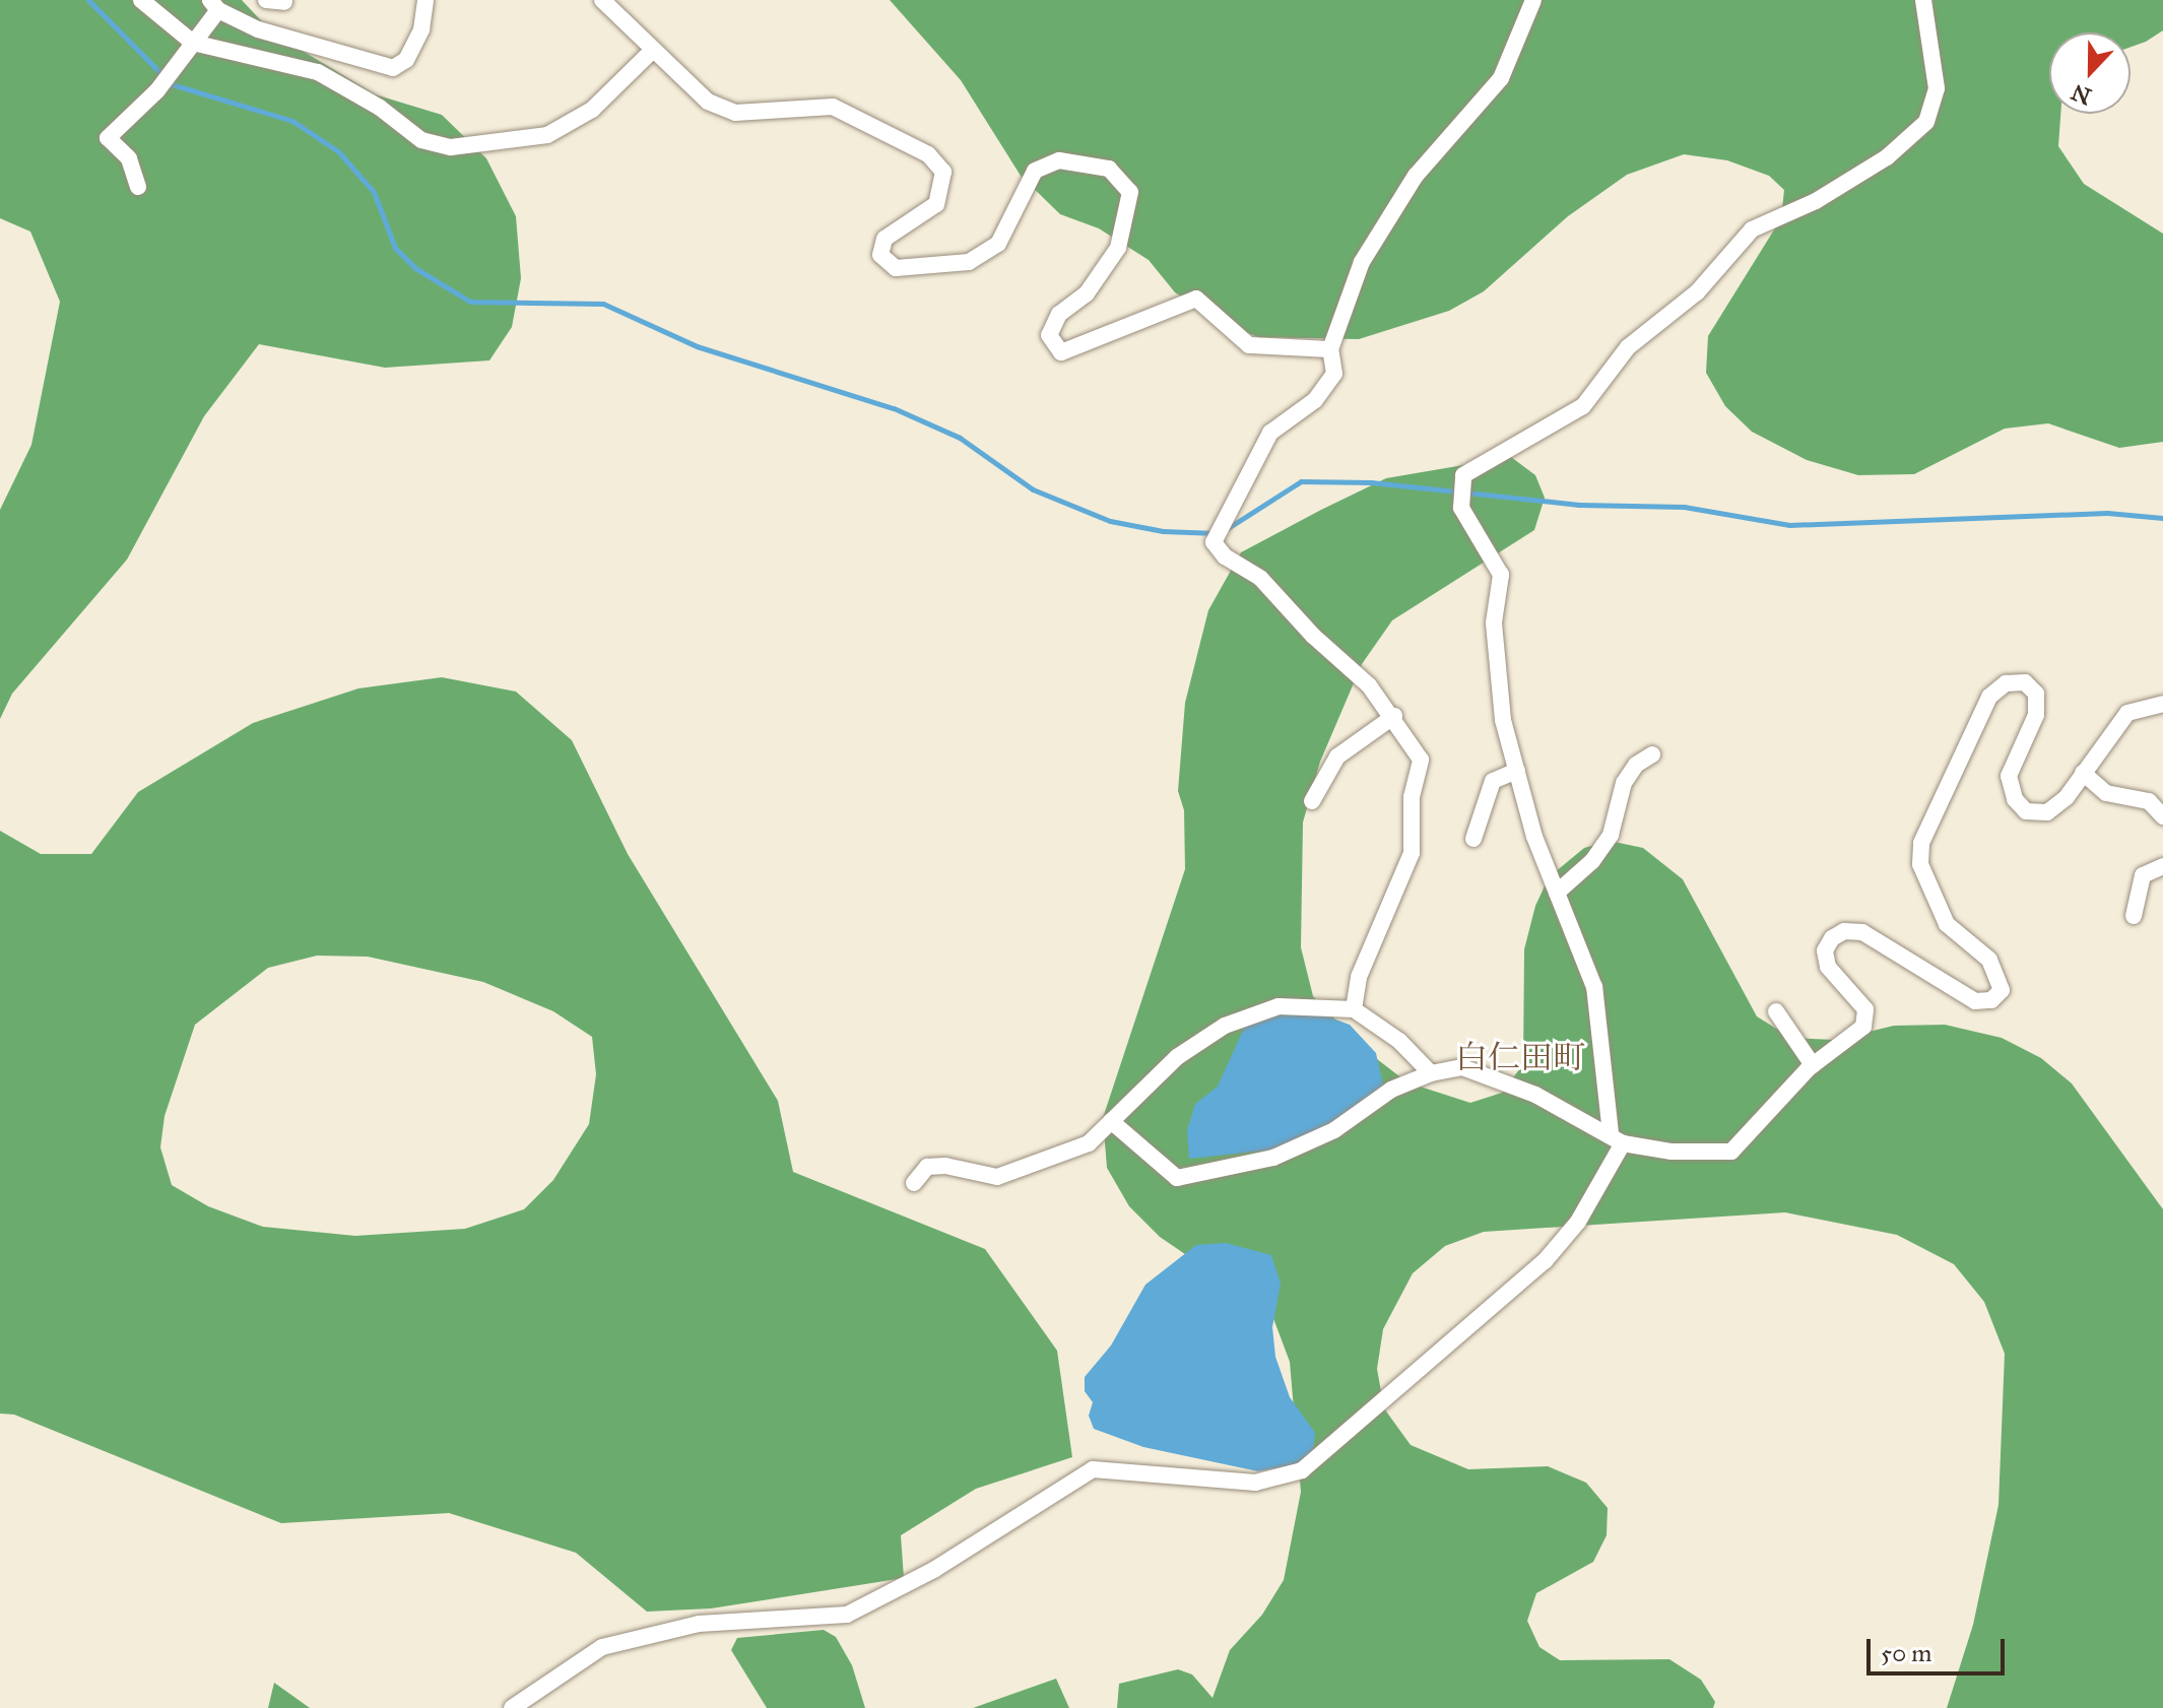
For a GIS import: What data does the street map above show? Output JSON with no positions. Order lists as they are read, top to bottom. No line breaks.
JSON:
{"districts":["白仁田町"],"scale_bar":"50 m","north":"bottom"}
